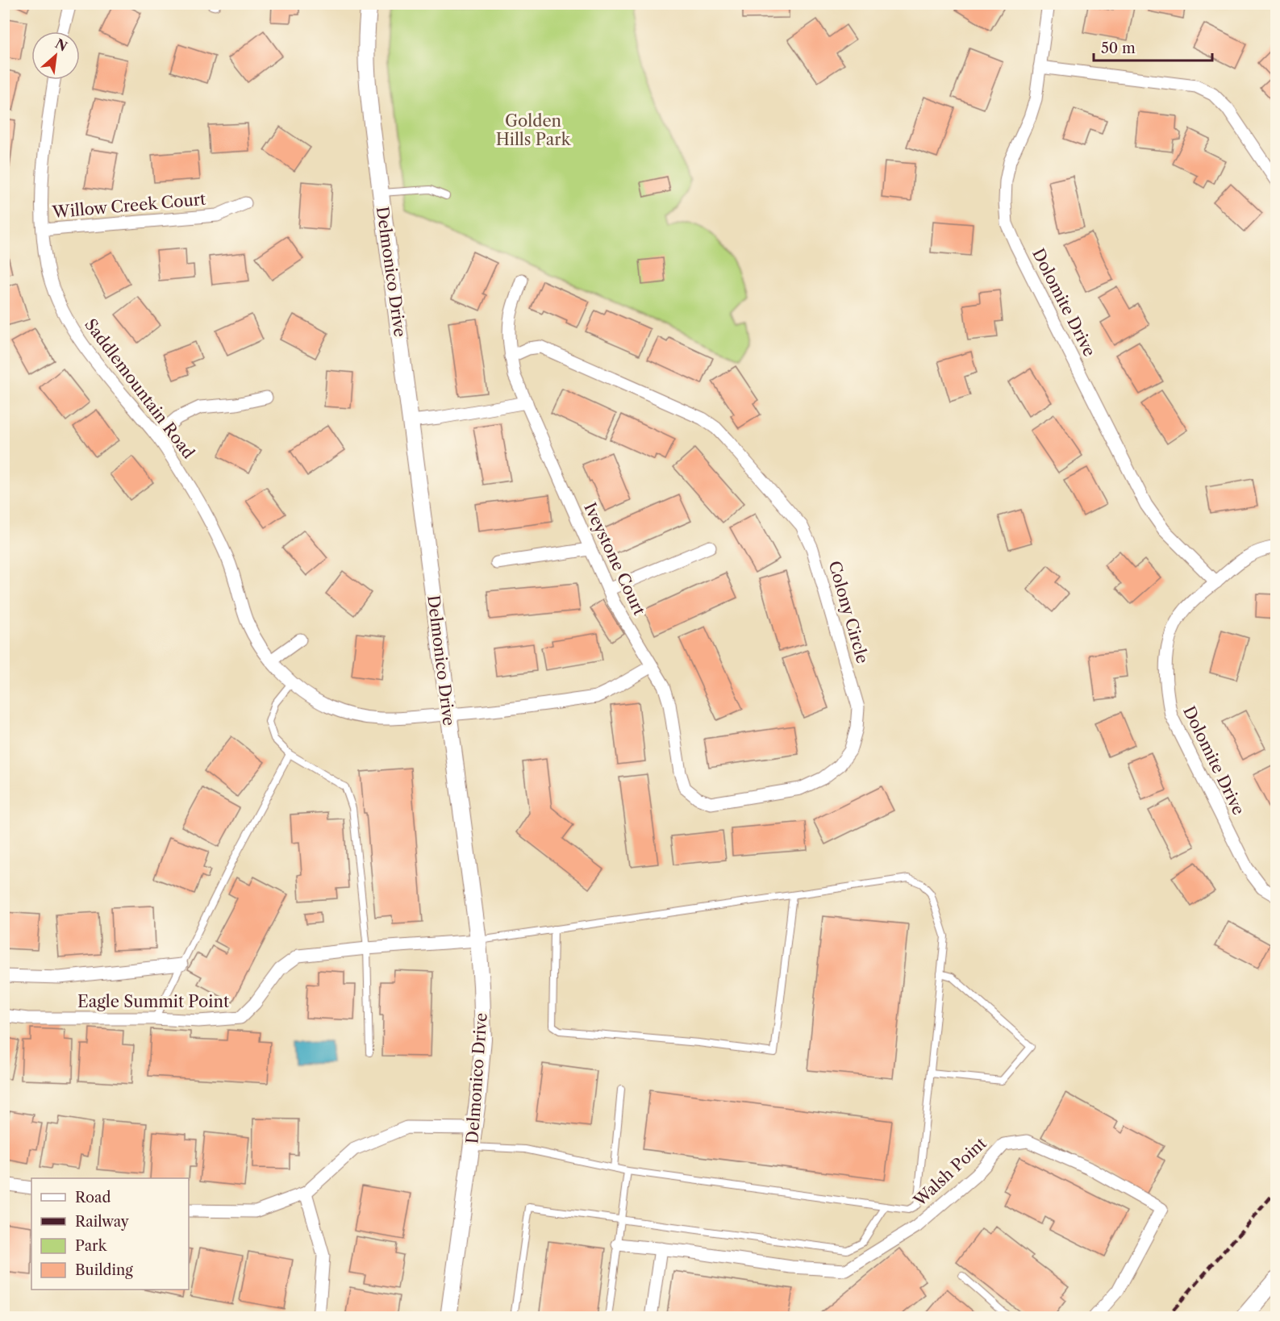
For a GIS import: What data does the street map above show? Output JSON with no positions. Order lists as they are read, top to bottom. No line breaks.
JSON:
{"streets":{"street":["Willow Creek Court","Delmonico Drive","Dolomite Drive","Saddlemountain Road","Iveystone Court","Colony Circle","Eagle Summit Point","Walsh Point"]},"crossings":[["Willow Creek Court","Saddlemountain Road"],["Delmonico Drive","Saddlemountain Road"],["Delmonico Drive","Eagle Summit Point"],["Iveystone Court","Colony Circle"]],"parks":["Golden Hills Park"],"legend":["Road","Railway","Park","Building"],"scale_bar":"50 m","north":"top right"}
